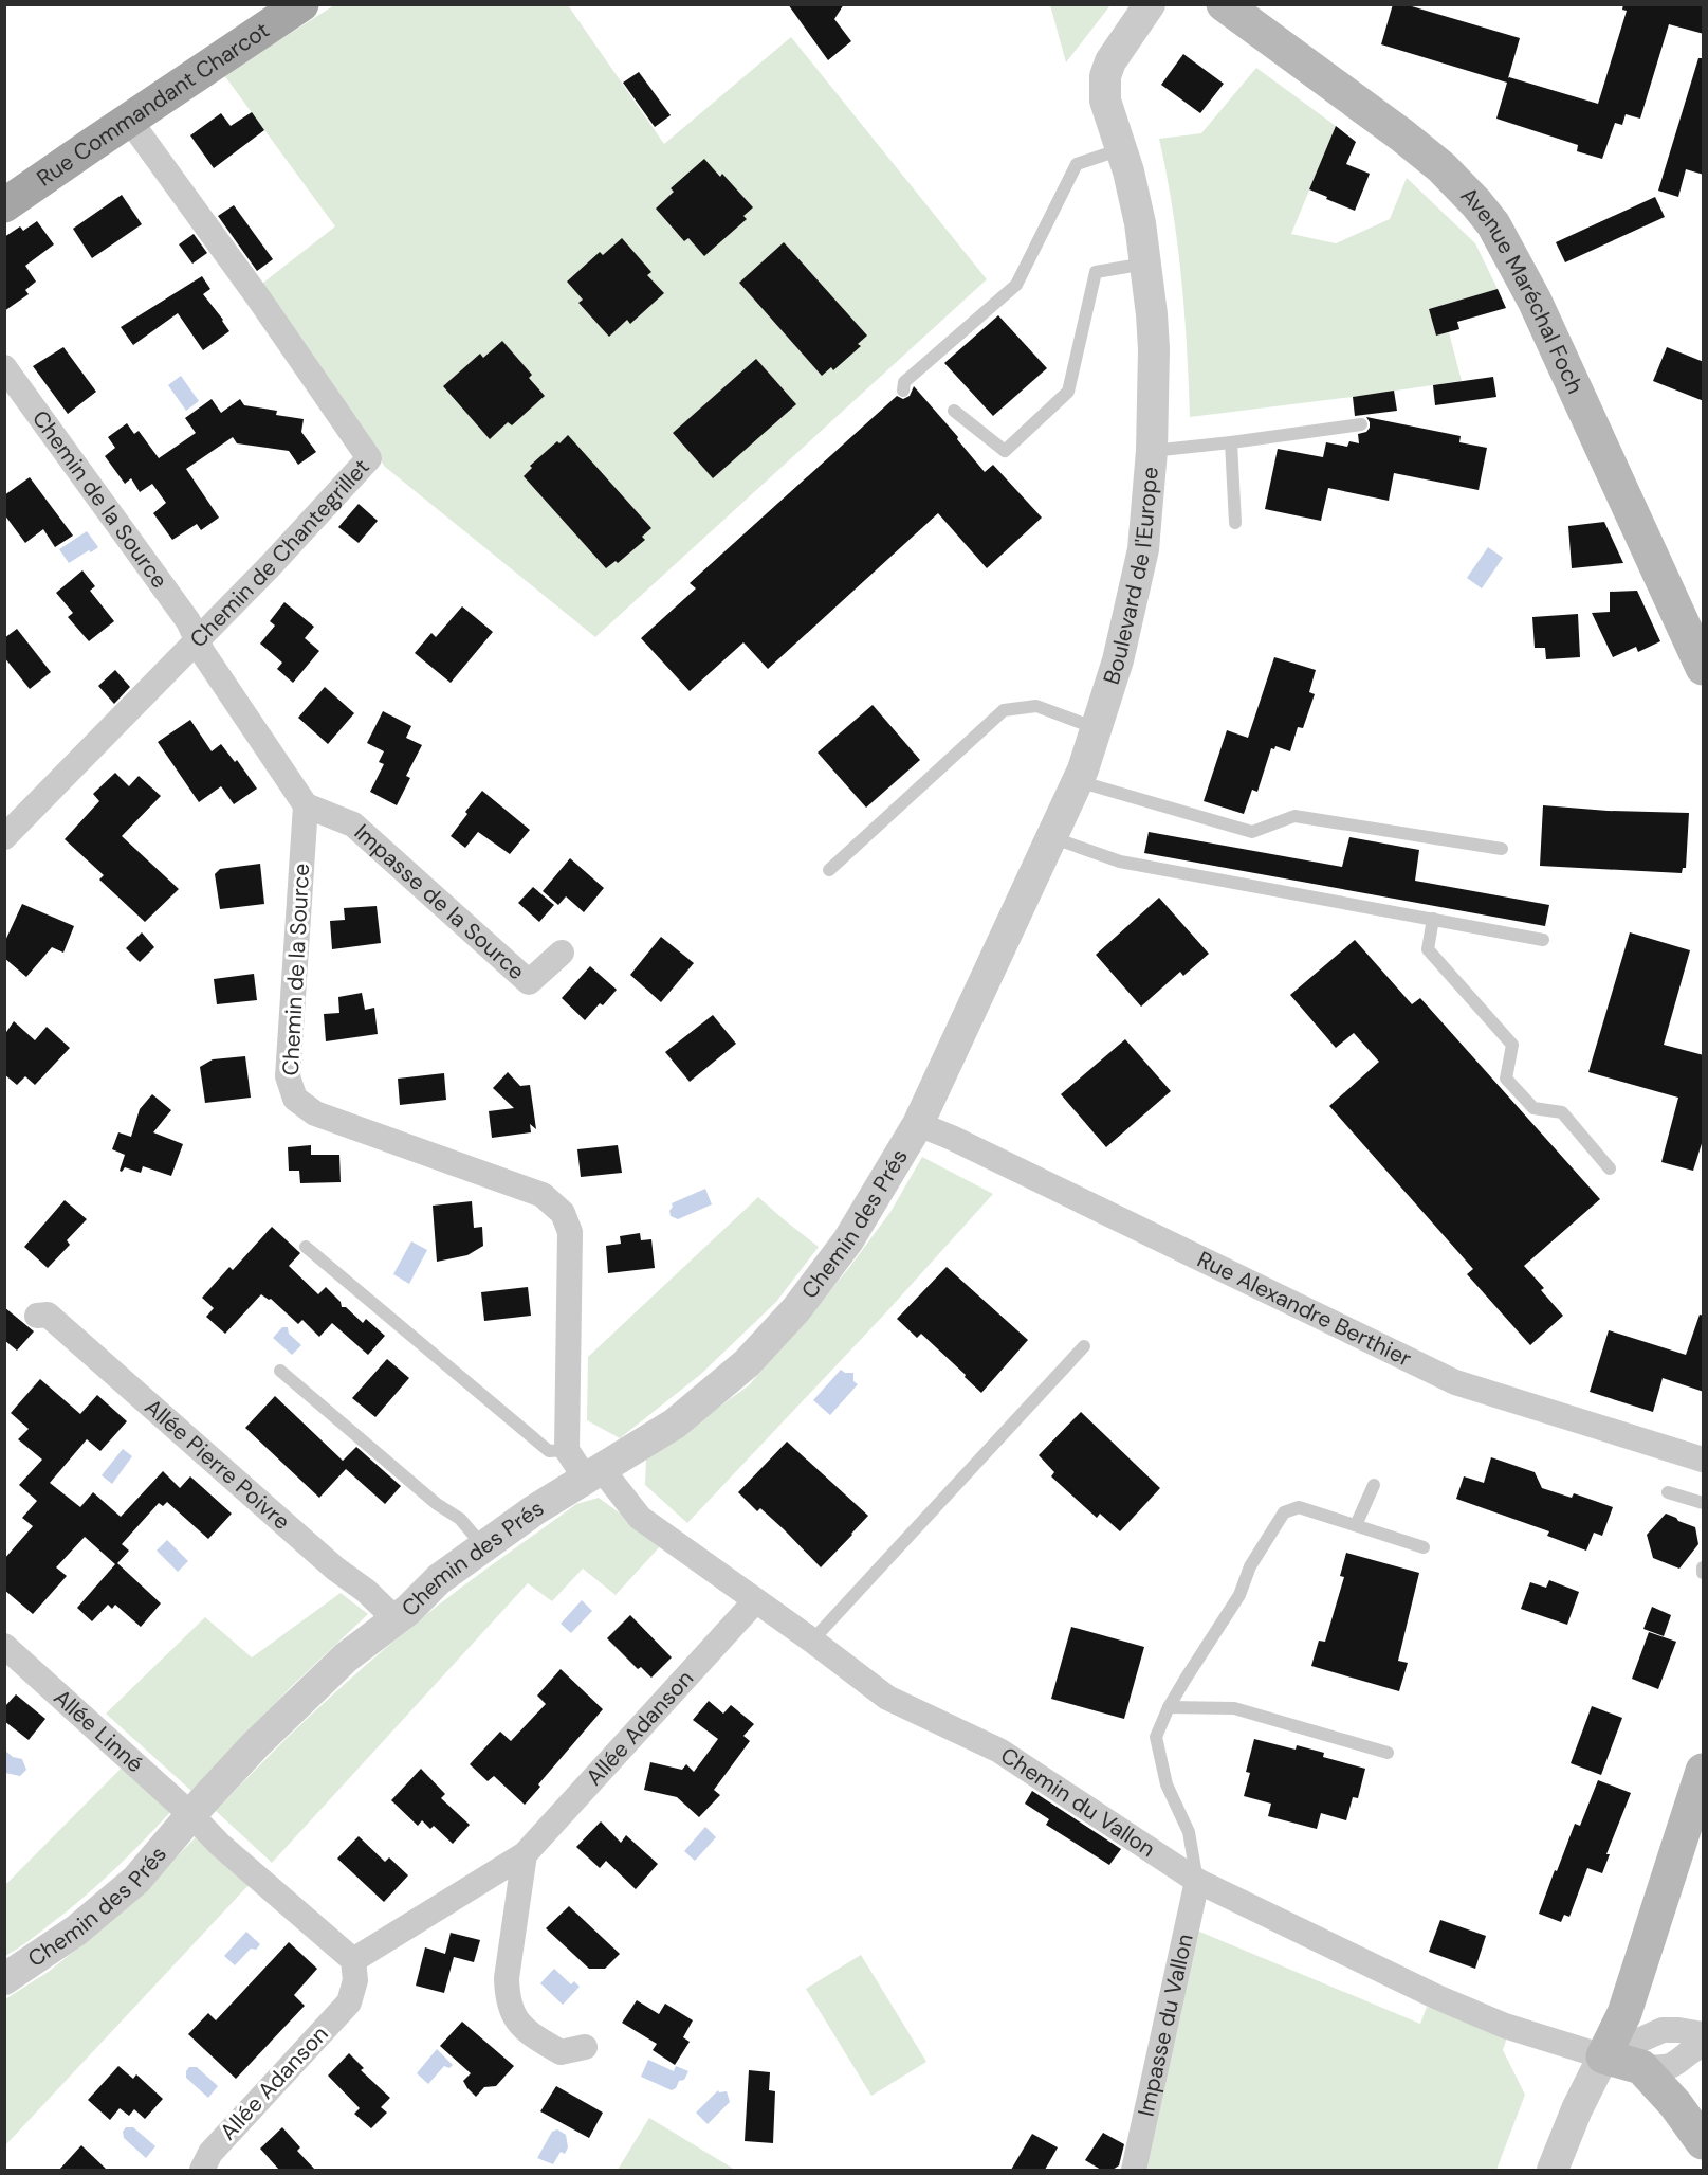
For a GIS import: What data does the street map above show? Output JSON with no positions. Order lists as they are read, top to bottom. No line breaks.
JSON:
{"streets":{"main road":["Rue Commandant Charcot","Avenue Maréchal Foch"],"street":["Chemin de la Source","Chemin de Chantegrillet","Boulevard de l'Europe","Impasse de la Source","Chemin des Prés","Rue Alexandre Berthier","Allée Pierre Poivre","Allée Adanson","Allée Linné","Chemin du Vallon","Impasse du Vallon"]},"crossings":[["Rue Commandant Charcot","Chemin de Chantegrillet"],["Chemin de la Source","Chemin de Chantegrillet"],["Chemin de la Source","Impasse de la Source"],["Boulevard de l'Europe","Chemin des Prés"],["Boulevard de l'Europe","Rue Alexandre Berthier"],["Chemin des Prés","Rue Alexandre Berthier"],["Chemin des Prés","Allée Pierre Poivre"],["Chemin des Prés","Allée Linné"],["Chemin des Prés","Chemin du Vallon"],["Allée Adanson","Chemin du Vallon"],["Chemin du Vallon","Impasse du Vallon"]]}
